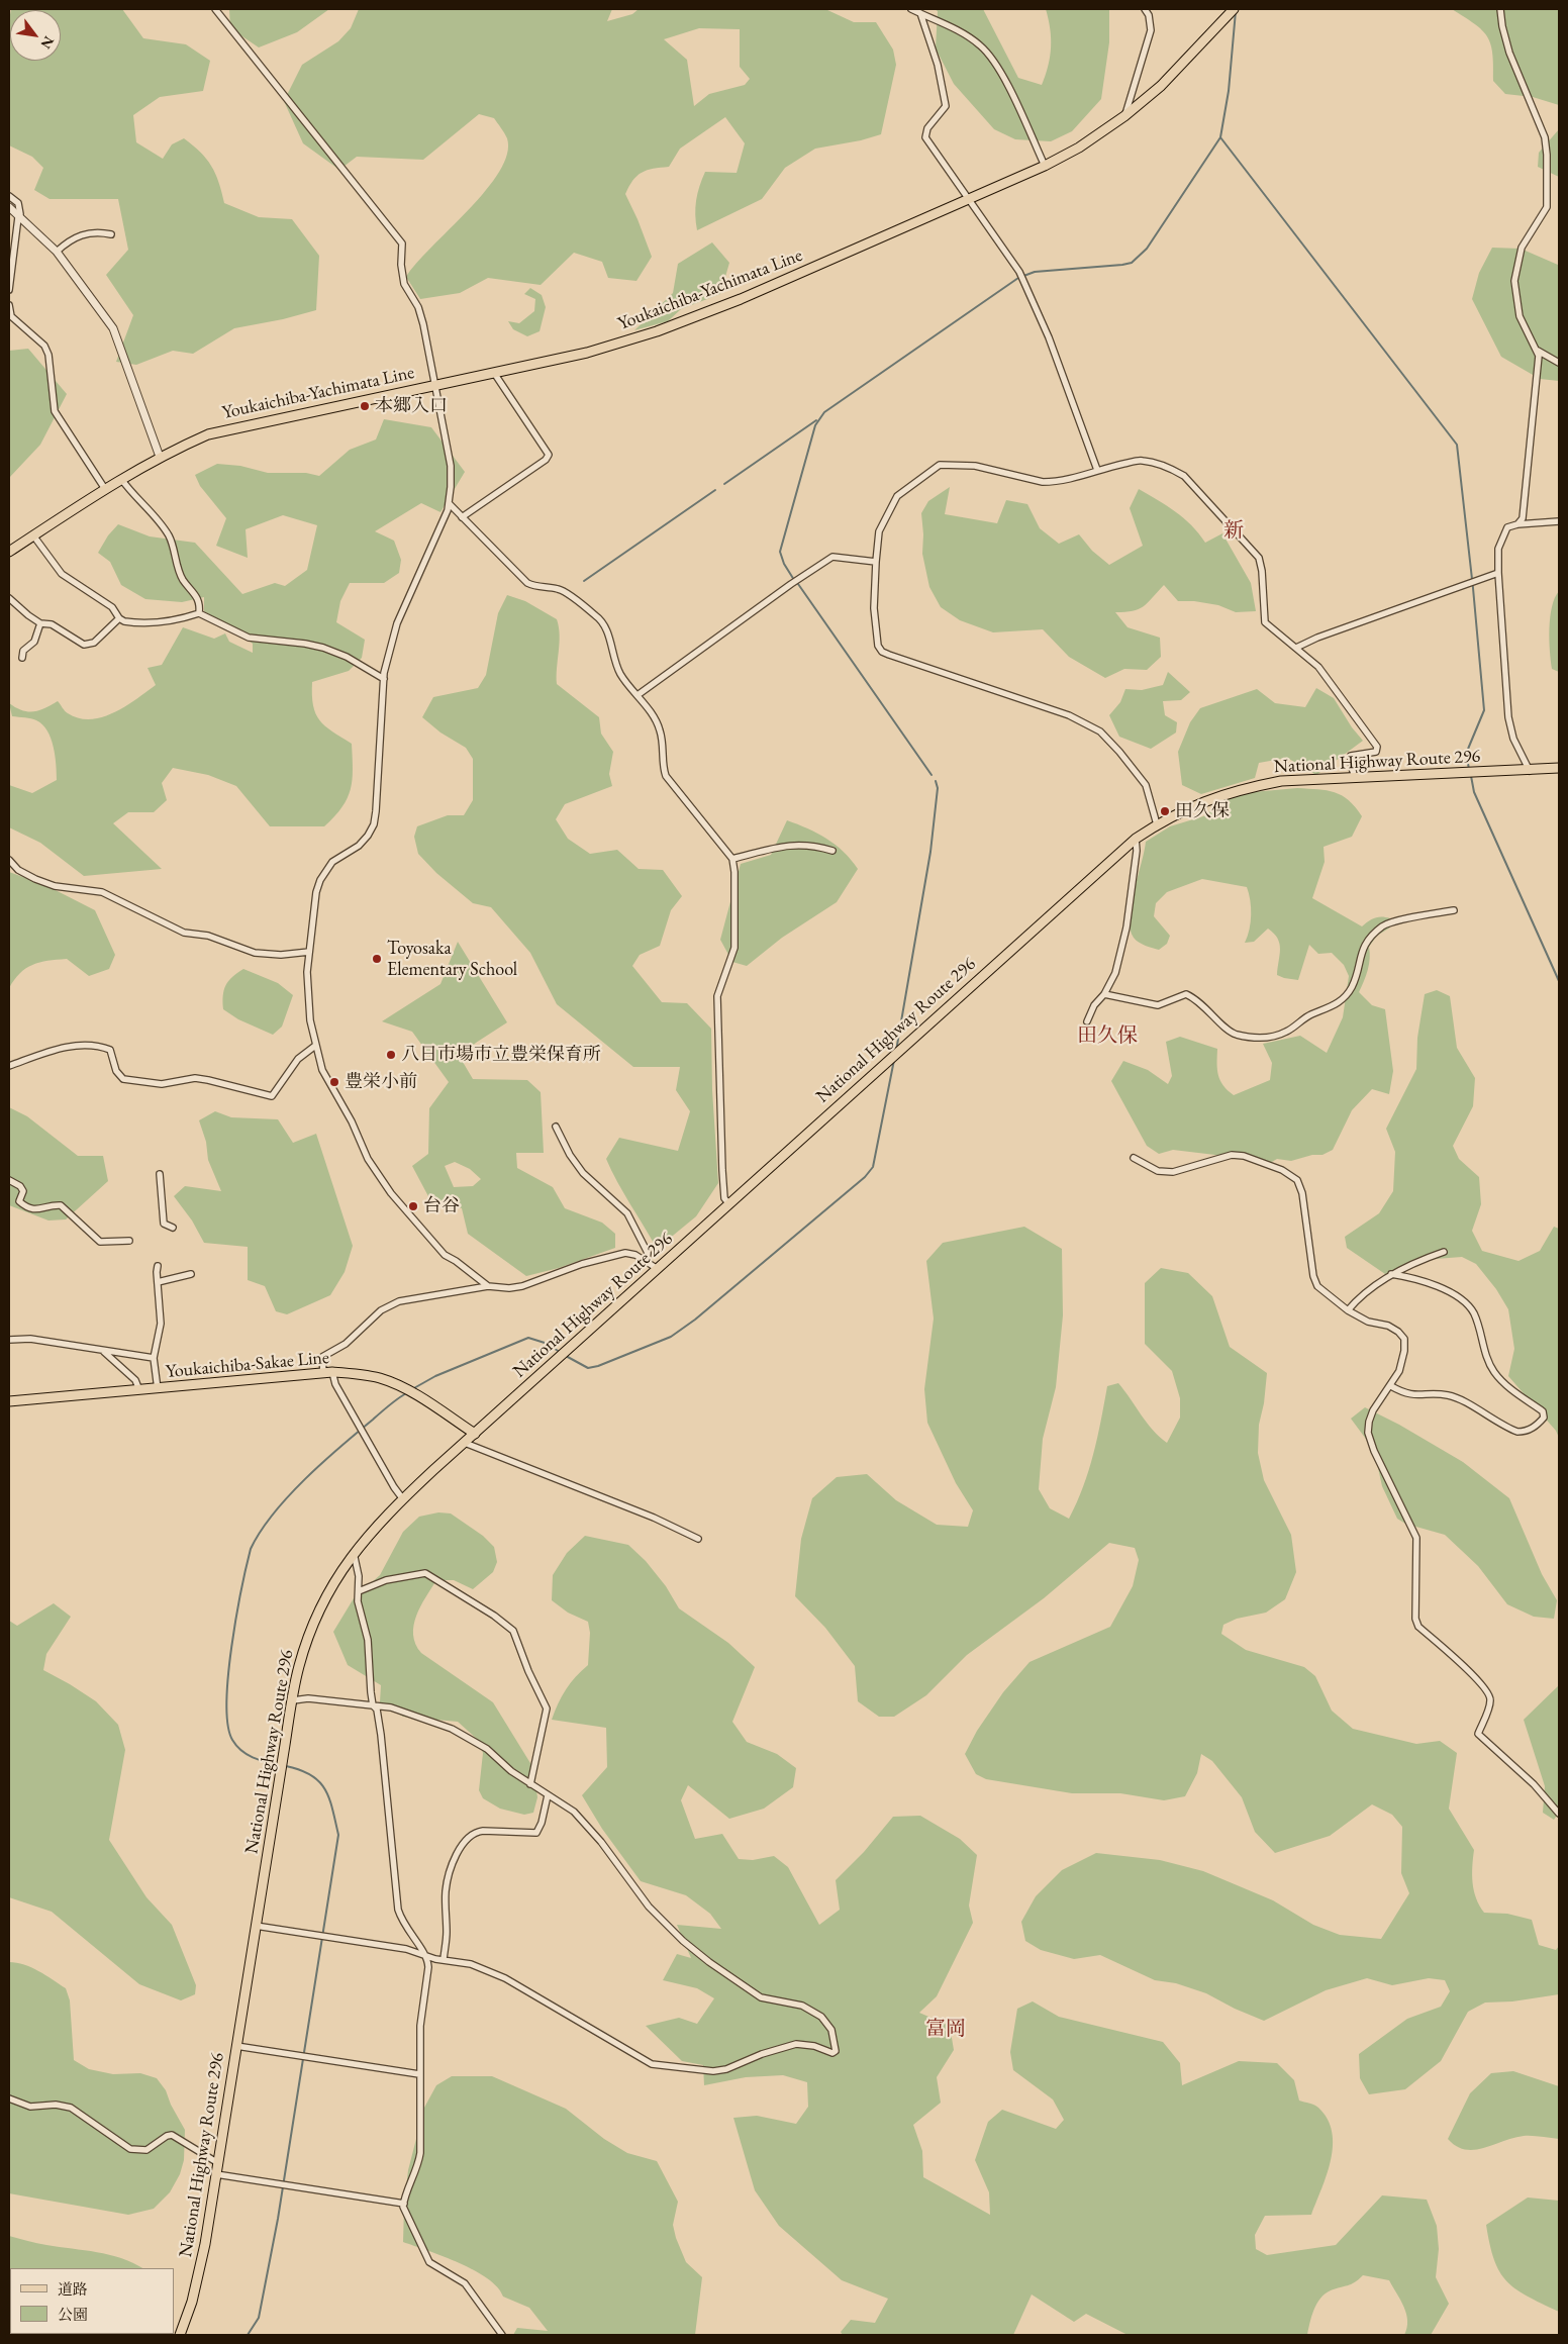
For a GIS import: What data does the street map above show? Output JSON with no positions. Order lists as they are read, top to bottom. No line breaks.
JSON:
{"streets":{"main road":["Youkaichiba-Yachimata Line","National Highway Route 296","Youkaichiba-Sakae Line"]},"crossings":[["National Highway Route 296","Youkaichiba-Sakae Line"]],"districts":["新","田久保","富岡"],"places":["本郷入口","田久保","Toyosaka Elementary School","八日市場市立豊栄保育所","豊栄小前","台谷"],"legend":["道路","公園"],"north":"bottom right"}
